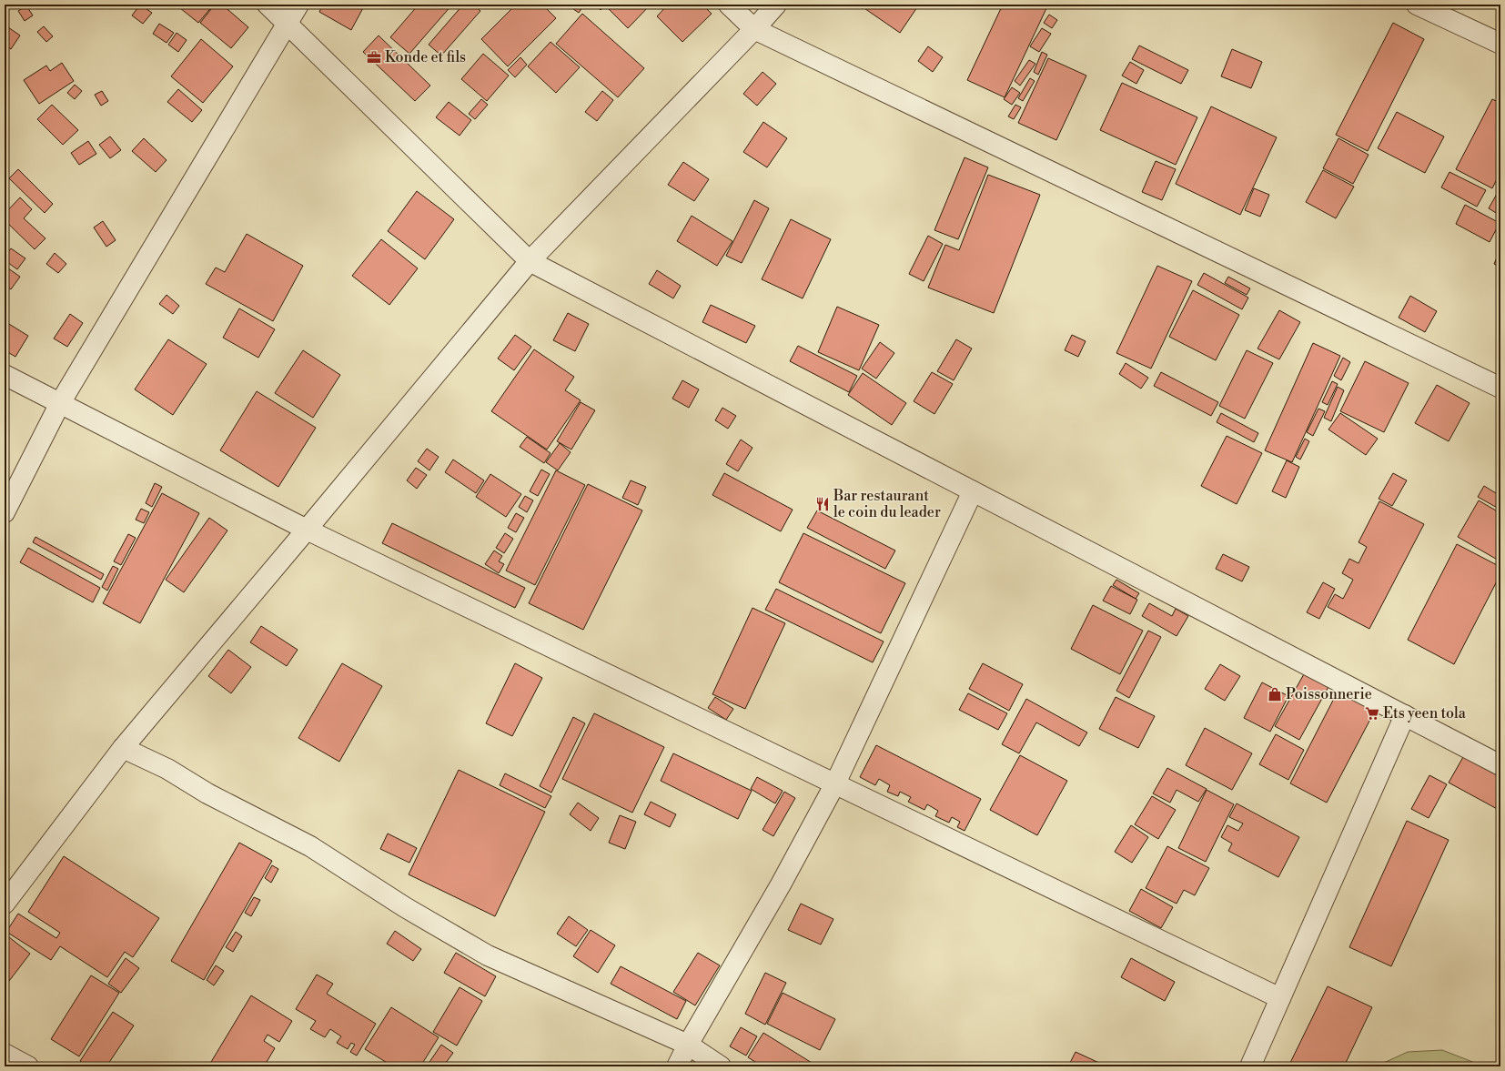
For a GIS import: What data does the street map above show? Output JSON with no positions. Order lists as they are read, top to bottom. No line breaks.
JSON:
{"places":{"office":["Konde et fils"],"restaurant":["Bar restaurant le coin du leader"],"shop":["Poissonnerie"],"supermarket":["Ets yeen tola"]}}
